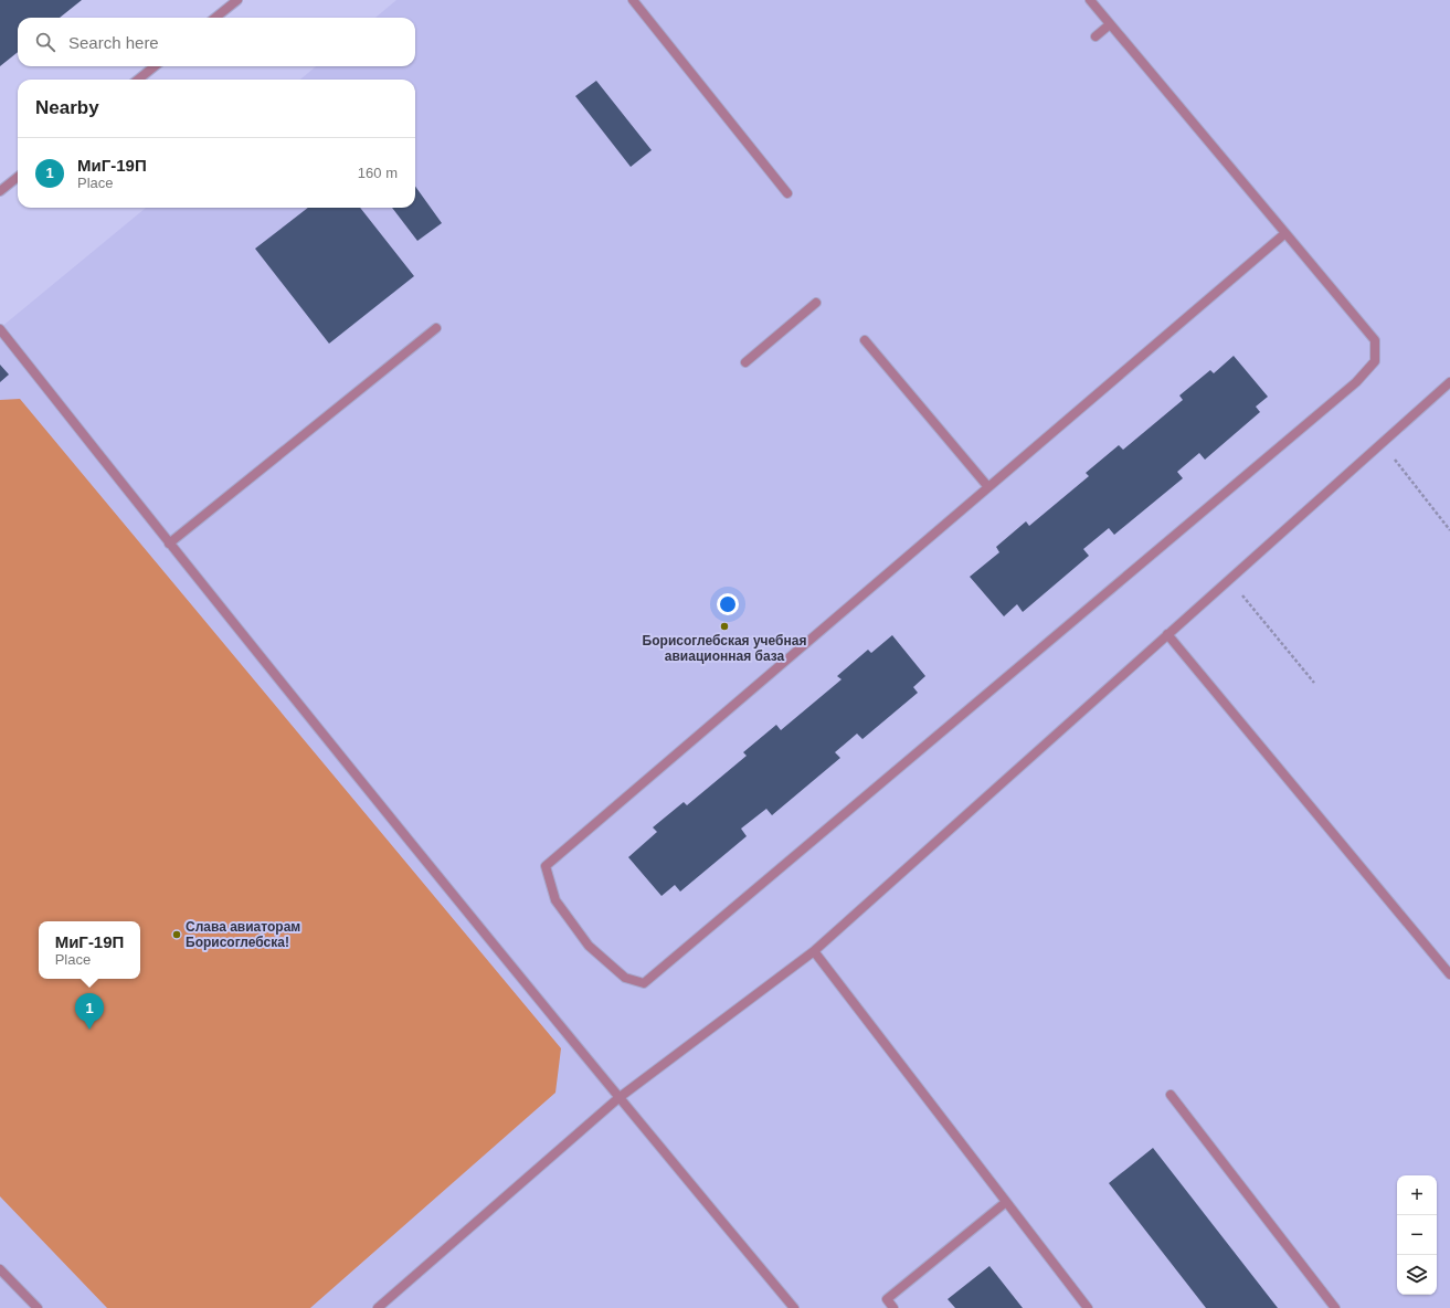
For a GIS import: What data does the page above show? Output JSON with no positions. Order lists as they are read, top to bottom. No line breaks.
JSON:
{"places":["Борисоглебская учебная авиационная база","Слава авиаторам Борисоглебска!"],"page":{"search":"Search here","heading":"Nearby","list":[{"mark":"1","name":"МиГ-19П","note":"Place","value":"160 m"}],"popup":["МиГ-19П","Place"],"pins":"1","map_buttons":["+","−"]}}
